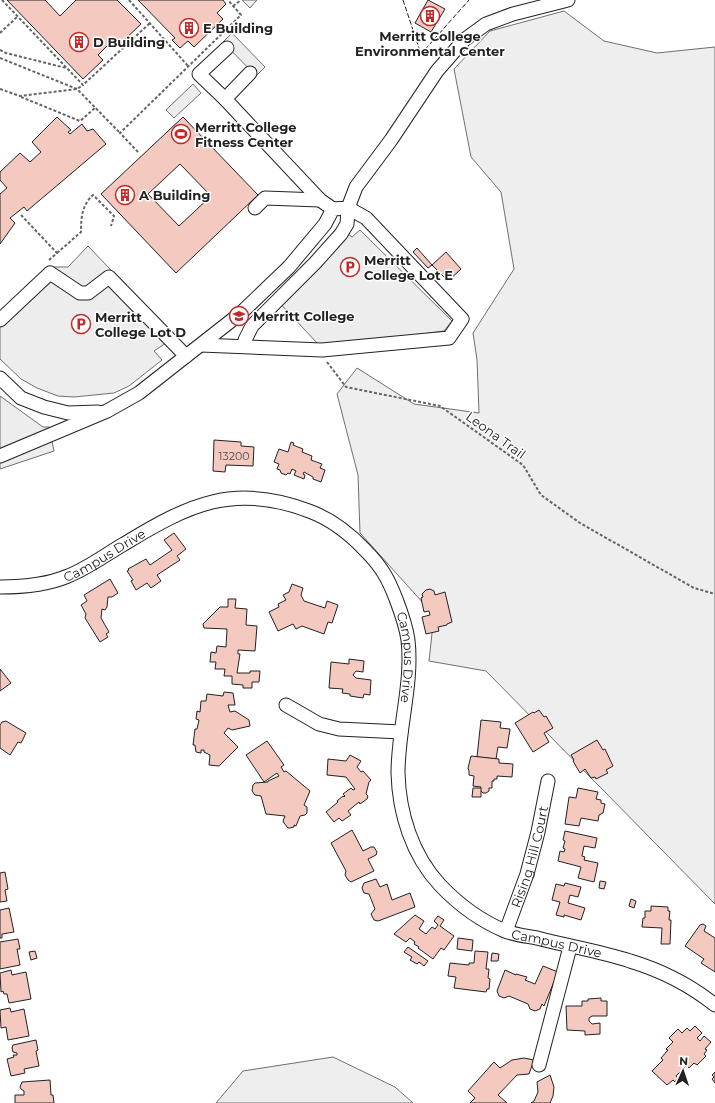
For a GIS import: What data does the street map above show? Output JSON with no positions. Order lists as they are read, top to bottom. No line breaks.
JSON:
{"streets":{"street":["Campus Drive","Rising Hill Court"],"path":["Leona Trail"]},"crossings":[["Campus Drive","Rising Hill Court"]],"places":{"building":["Merritt College Environmental Center","E Building","D Building","A Building"],"sports":["Merritt College Fitness Center"],"parking":["Merritt College Lot E","Merritt College Lot D"],"school or university":["Merritt College"]},"house_numbers":["13200"],"north":"top"}
